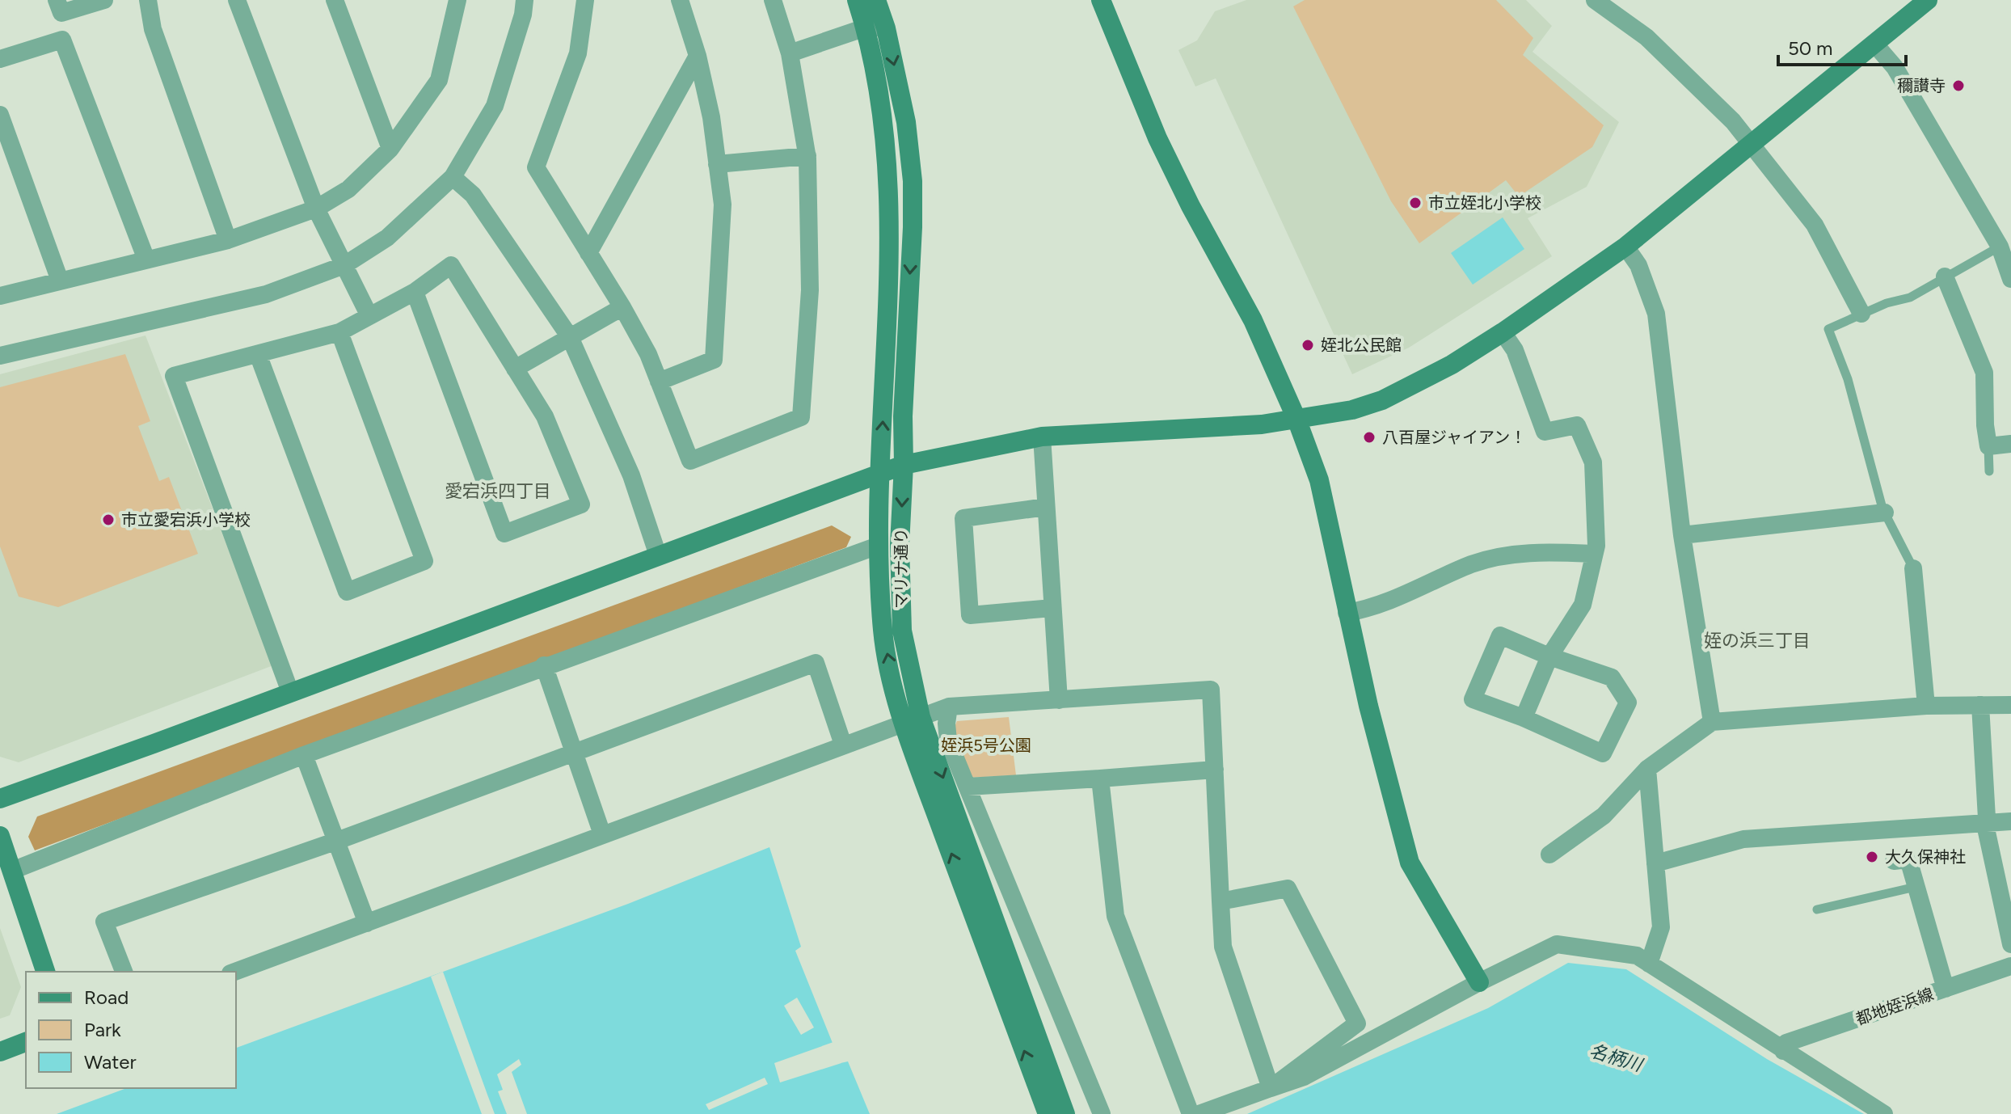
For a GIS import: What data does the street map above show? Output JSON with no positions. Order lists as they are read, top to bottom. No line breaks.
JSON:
{"streets":{"street":["マリナ通り","都地姪浜線"]},"districts":["愛宕浜四丁目","姪の浜三丁目"],"water":["名柄川"],"parks":["姪浜5号公園"],"places":["穪讃寺","市立姪北小学校","姪北公民館","八百屋ジャイアン！","市立愛宕浜小学校","大久保神社"],"legend":["Road","Park","Water"],"scale_bar":"50 m"}
